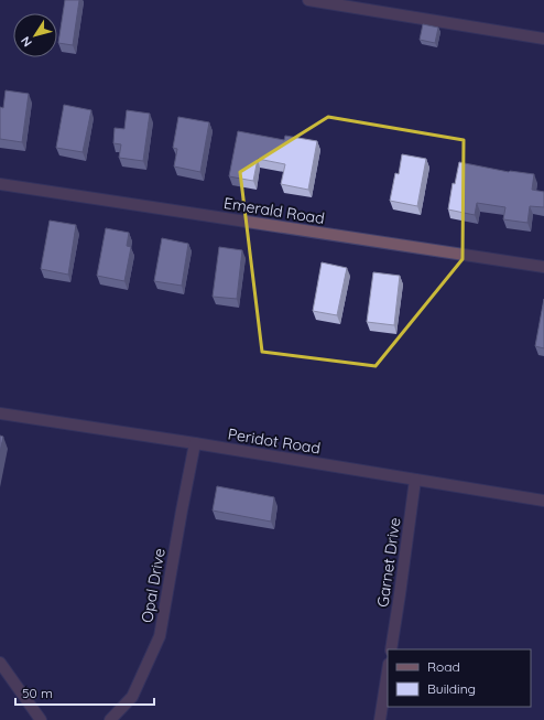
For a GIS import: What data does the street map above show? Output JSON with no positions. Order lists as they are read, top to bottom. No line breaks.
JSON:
{"streets":{"street":["Emerald Road","Peridot Road","Garnet Drive","Opal Drive"]},"crossings":[["Peridot Road","Garnet Drive"],["Peridot Road","Opal Drive"]],"legend":["Road","Building"],"scale_bar":"50 m","north":"bottom left"}
